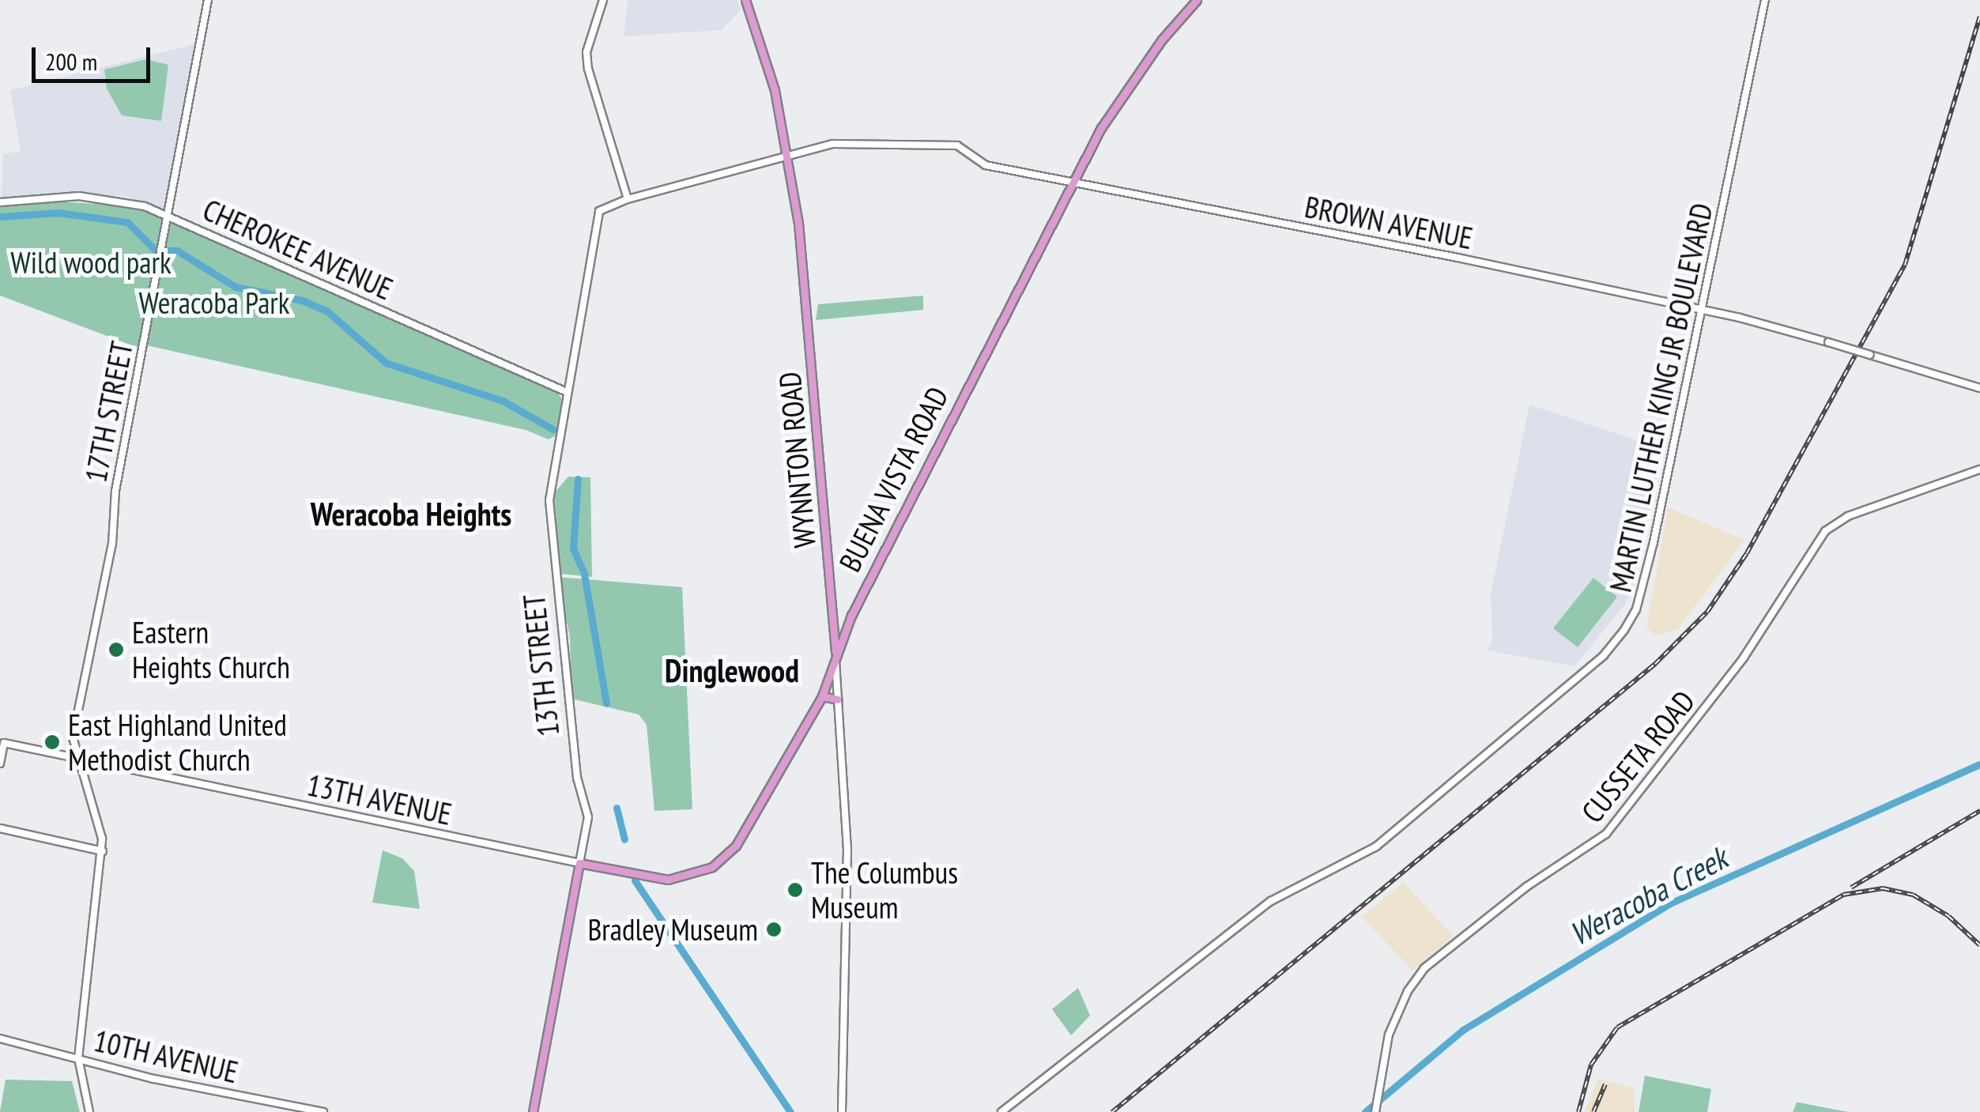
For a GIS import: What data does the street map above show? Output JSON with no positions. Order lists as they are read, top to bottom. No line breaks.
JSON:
{"streets":{"main road":["WYNNTON ROAD","BUENA VISTA ROAD","13TH STREET"],"street":["BROWN AVENUE","CHEROKEE AVENUE","MARTIN LUTHER KING JR BOULEVARD","17TH STREET","CUSSETA ROAD","13TH AVENUE","10TH AVENUE"]},"crossings":[["BROWN AVENUE","MARTIN LUTHER KING JR BOULEVARD"],["BROWN AVENUE","WYNNTON ROAD"],["BROWN AVENUE","BUENA VISTA ROAD"],["BROWN AVENUE","13TH STREET"],["CHEROKEE AVENUE","17TH STREET"],["CHEROKEE AVENUE","13TH STREET"],["17TH STREET","13TH AVENUE"],["WYNNTON ROAD","BUENA VISTA ROAD"],["BUENA VISTA ROAD","13TH STREET"],["BUENA VISTA ROAD","13TH AVENUE"],["13TH STREET","13TH AVENUE"]],"districts":["Weracoba Heights","Dinglewood"],"water":["Weracoba Creek"],"parks":["Wild wood park","Weracoba Park"],"places":["Eastern Heights Church","East Highland United Methodist Church","The Columbus Museum","Bradley Museum"],"scale_bar":"200 m"}
